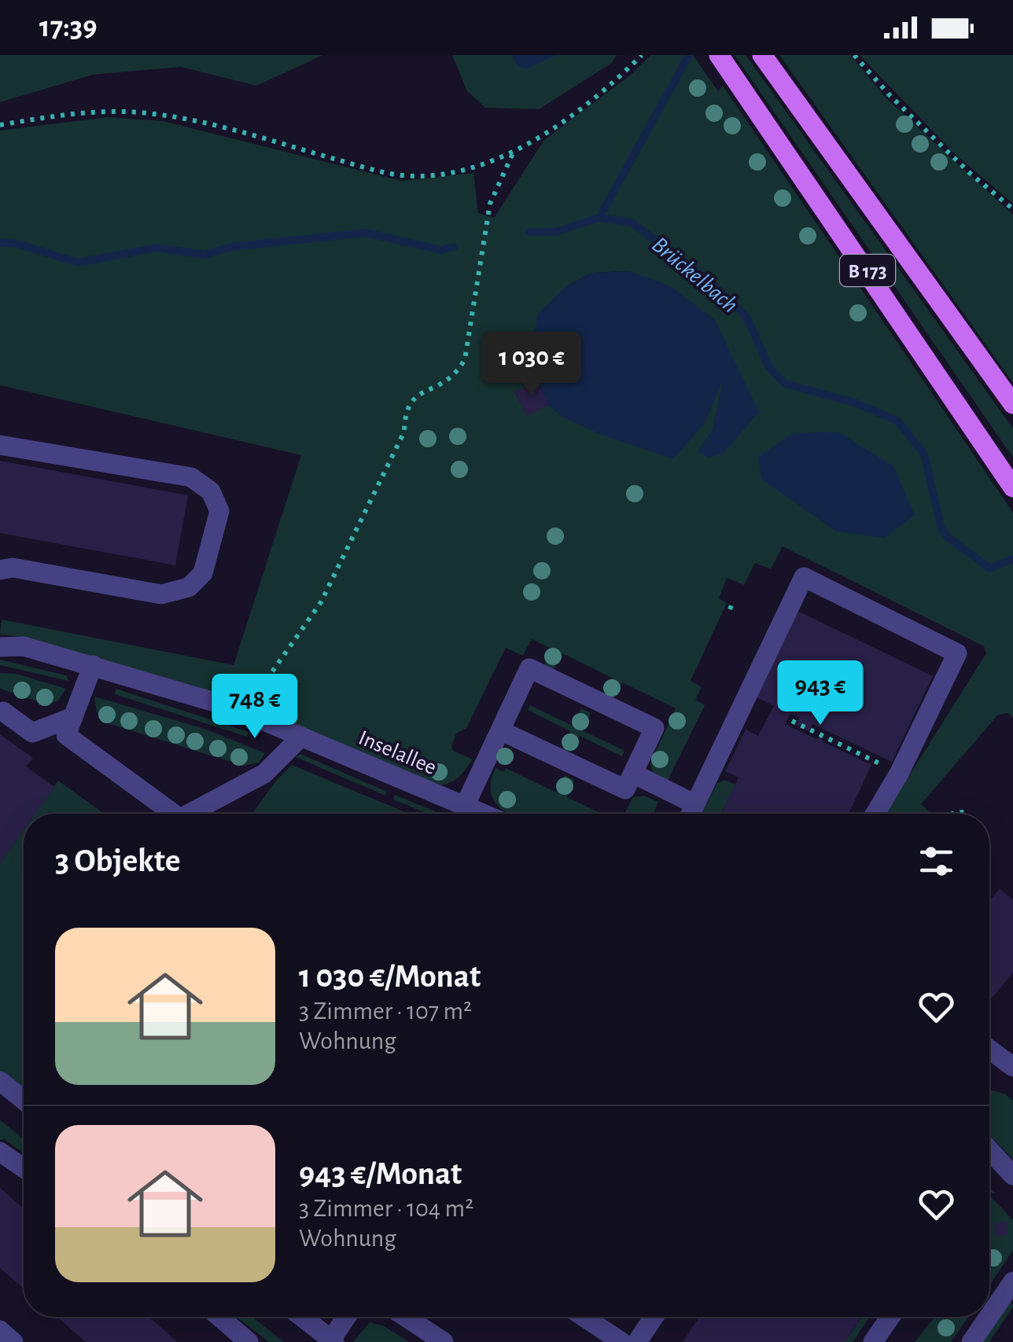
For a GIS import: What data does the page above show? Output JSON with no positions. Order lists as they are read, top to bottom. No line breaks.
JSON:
{"streets":{"main road":["B 173"],"street":["Inselallee"]},"water":["Brückelbach"],"page":{"status":"17:39","price":["1 030 €","943 €","748 €"],"heading":"3 Objekte","list":[{"name":"1 030 €/Monat","note":"3 Zimmer · 107 m² · Wohnung"},{"name":"943 €/Monat","note":"3 Zimmer · 104 m² · Wohnung"}]}}
